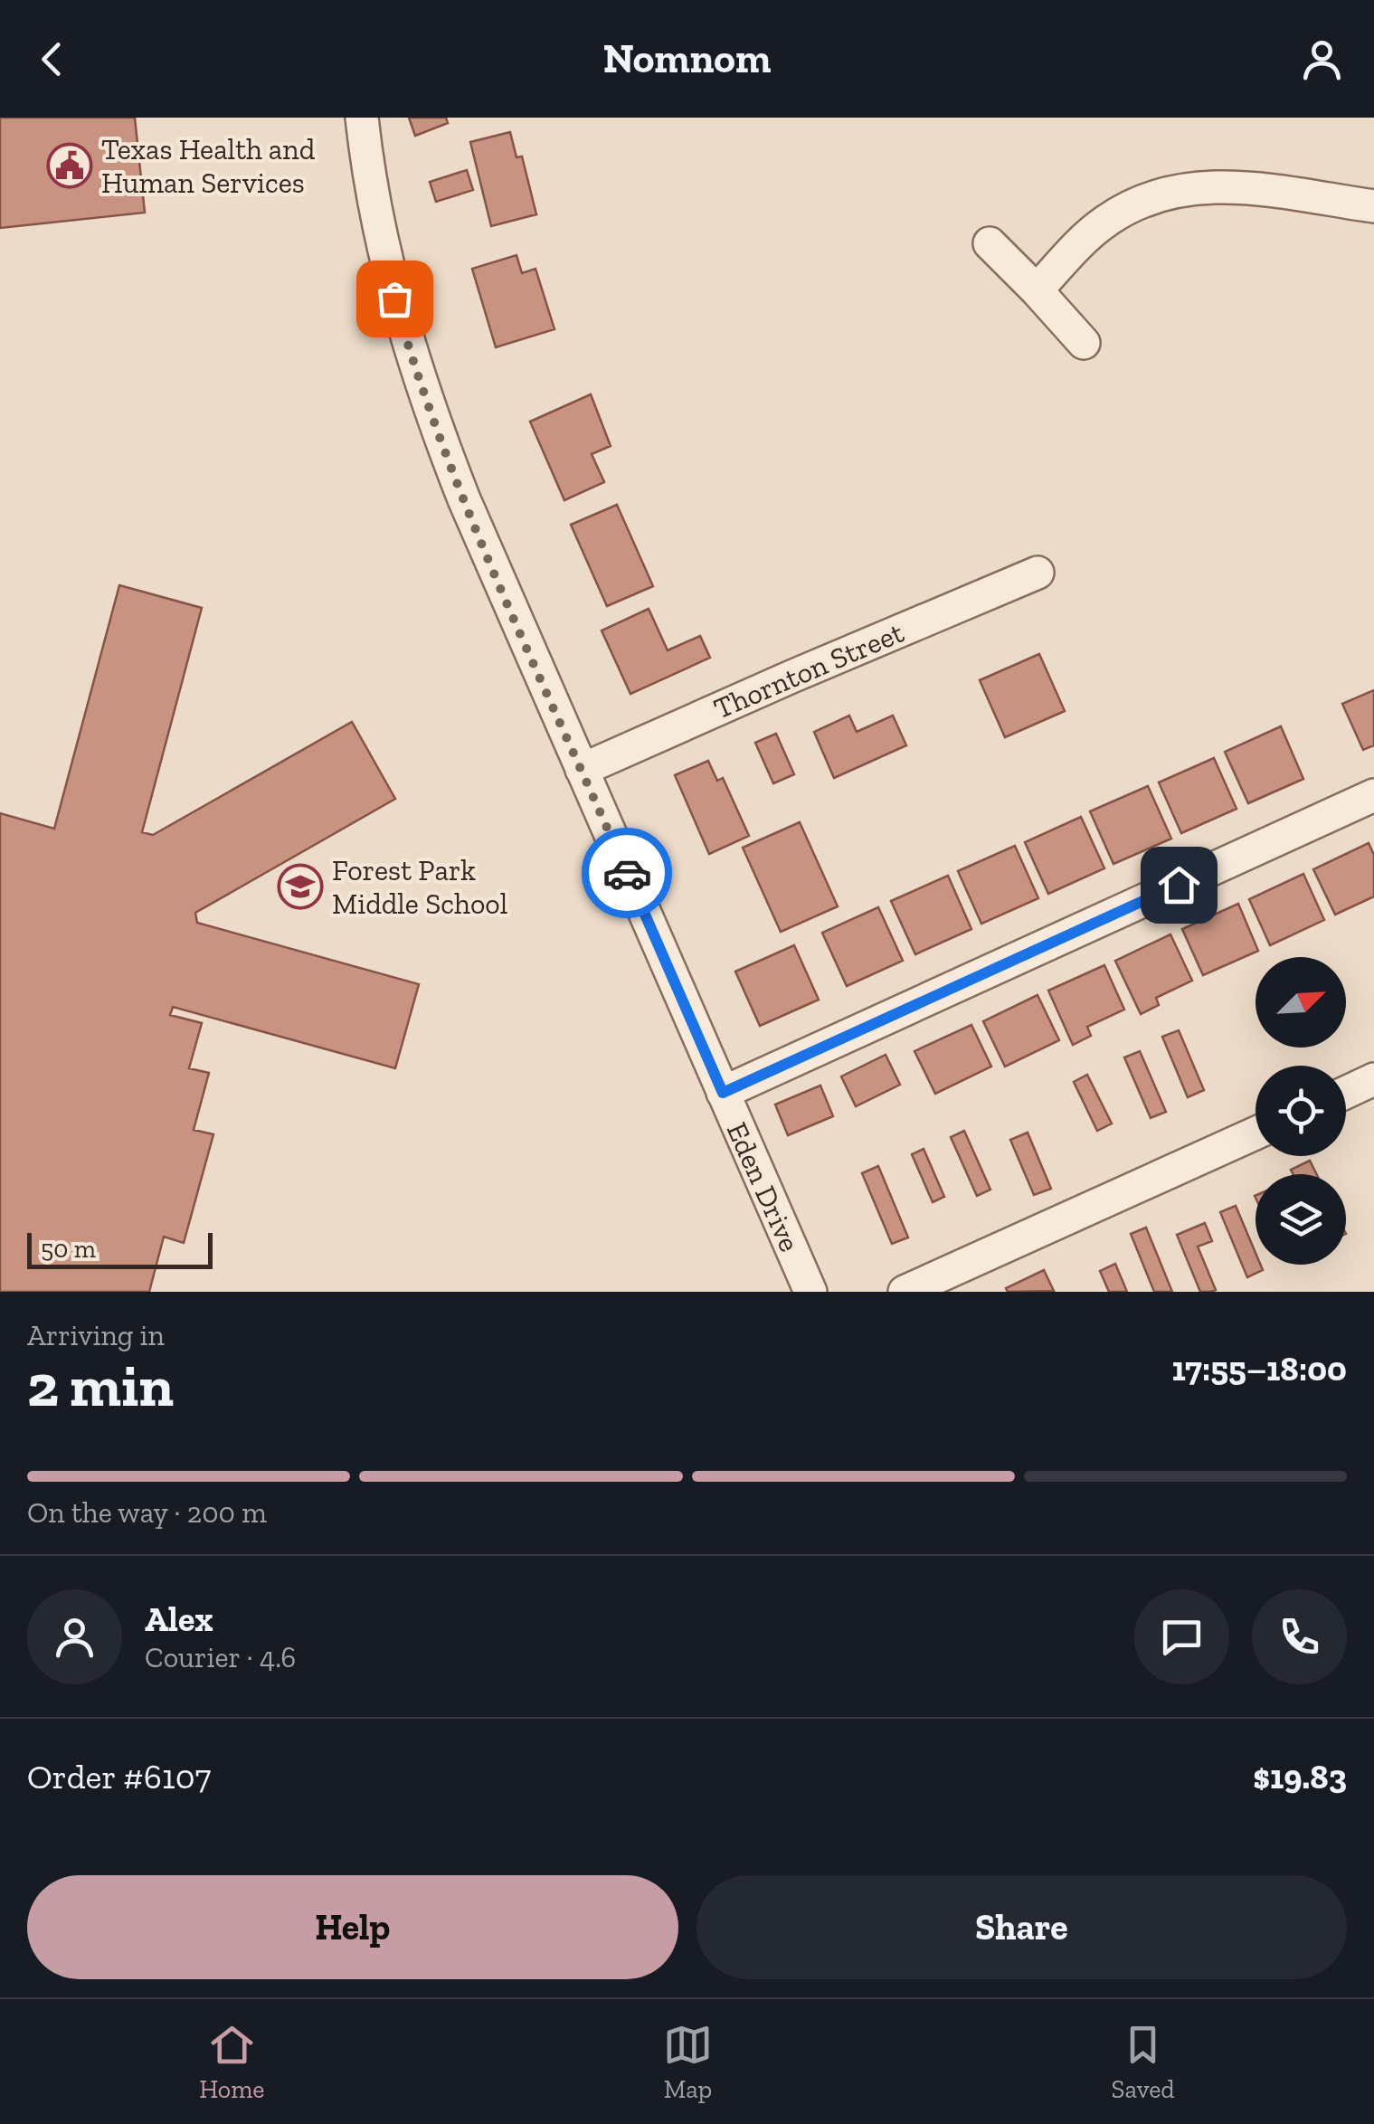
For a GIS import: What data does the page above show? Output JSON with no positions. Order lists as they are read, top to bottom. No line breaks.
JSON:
{"streets":{"street":["Thornton Street","Eden Drive"]},"crossings":[["Thornton Street","Eden Drive"]],"places":{"public building":["Texas Health and Human Services"],"school or university":["Forest Park Middle School"]},"scale_bar":"50 m","north":"top right","page":{"header":"Nomnom","scale":"50 m","heading":["2 min","Arriving in","17:55–18:00"],"panel":["Alex","Courier · 4.6","Order #6107","$19.83"],"bar":"On the way · 200 m","buttons":["Help","Share"],"tabs":["Home","Map","Saved"]}}
